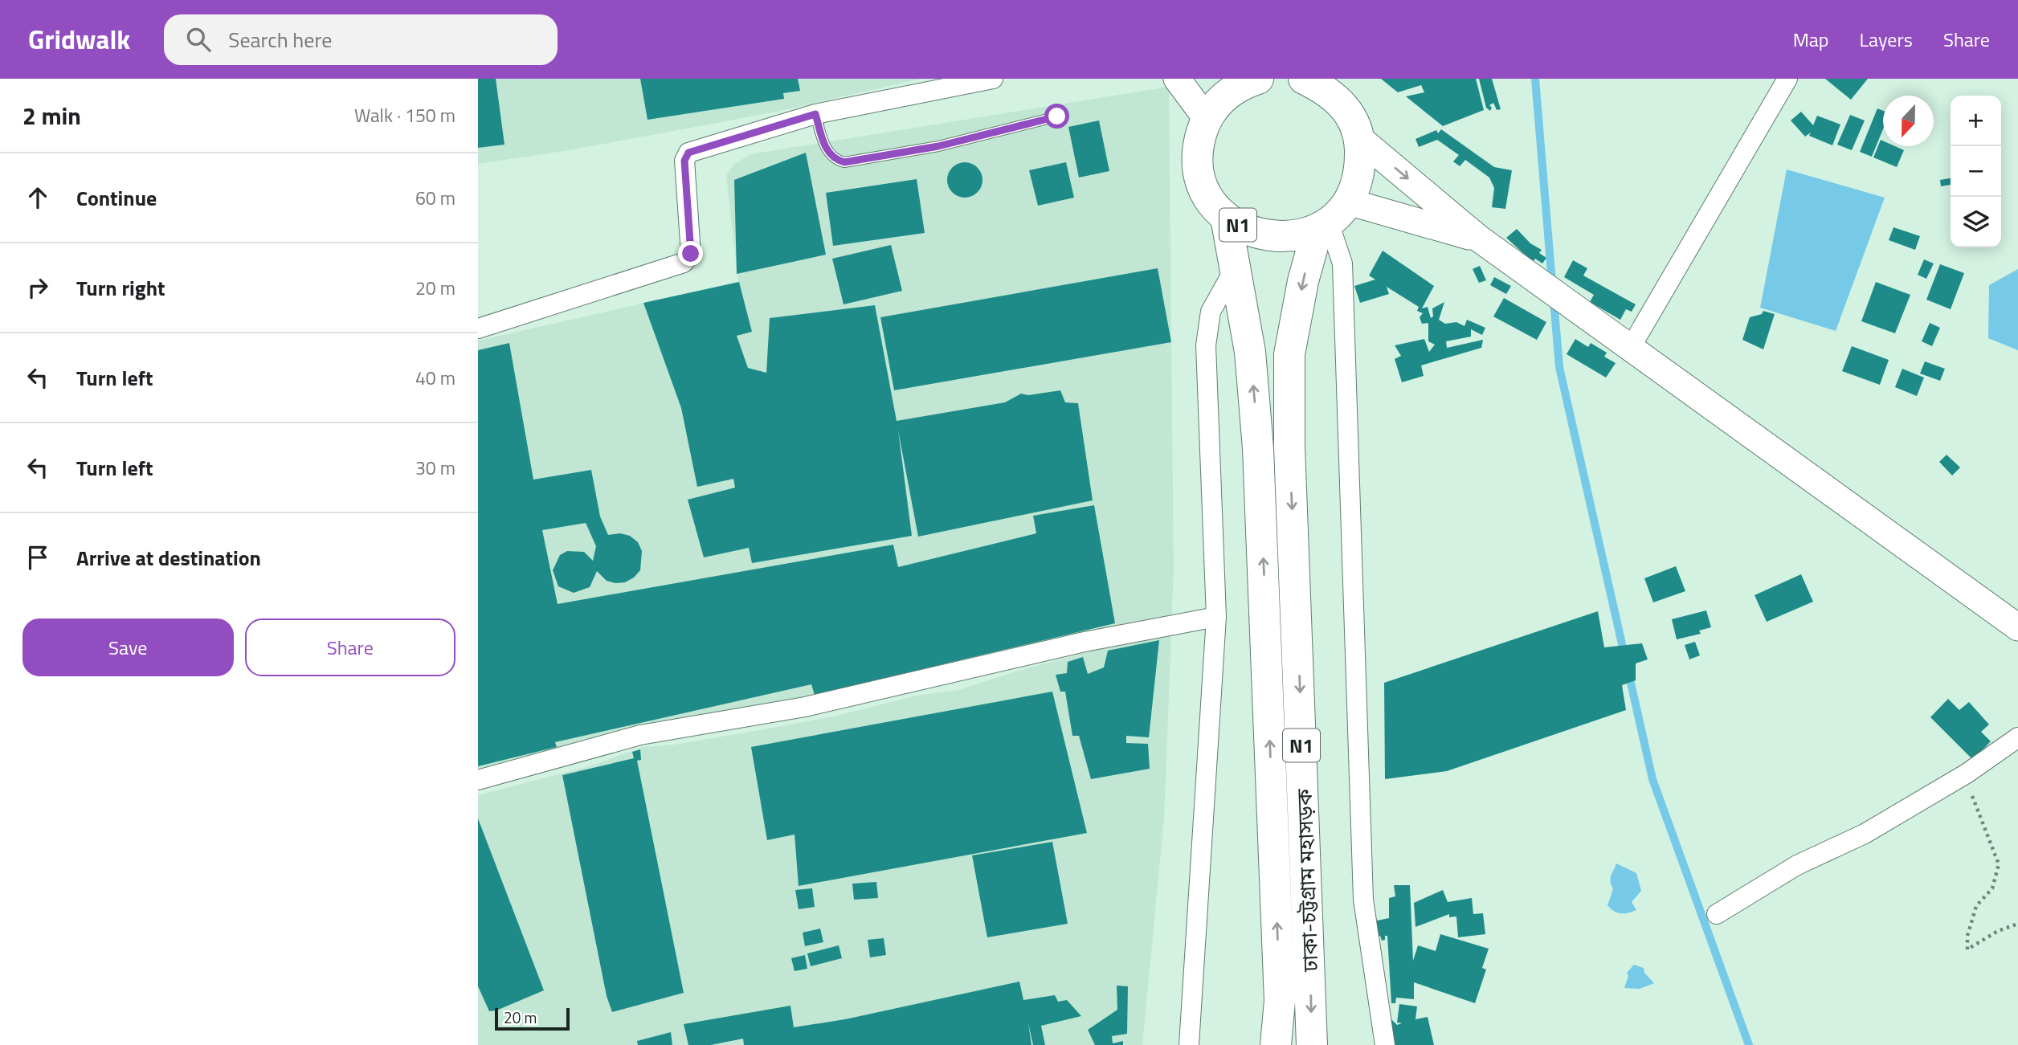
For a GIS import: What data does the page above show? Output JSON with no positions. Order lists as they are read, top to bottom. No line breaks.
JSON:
{"streets":{"highway":["N1","ঢাকা-চট্টগ্রাম মহাসড়ক"]},"crossings":[["N1","ঢাকা-চট্টগ্রাম মহাসড়ক"]],"scale_bar":"20 m","north":"bottom","page":{"header":"Gridwalk","search":"Search here","nav":["Map","Layers","Share"],"heading":["2 min","Walk · 150 m"],"map_buttons":["+","−"],"list":[["Continue","60 m"],["Turn right","20 m"],["Turn left","40 m"],["Turn left","30 m"],"Arrive at destination"],"buttons":["Save","Share"],"scale":"20 m"}}
